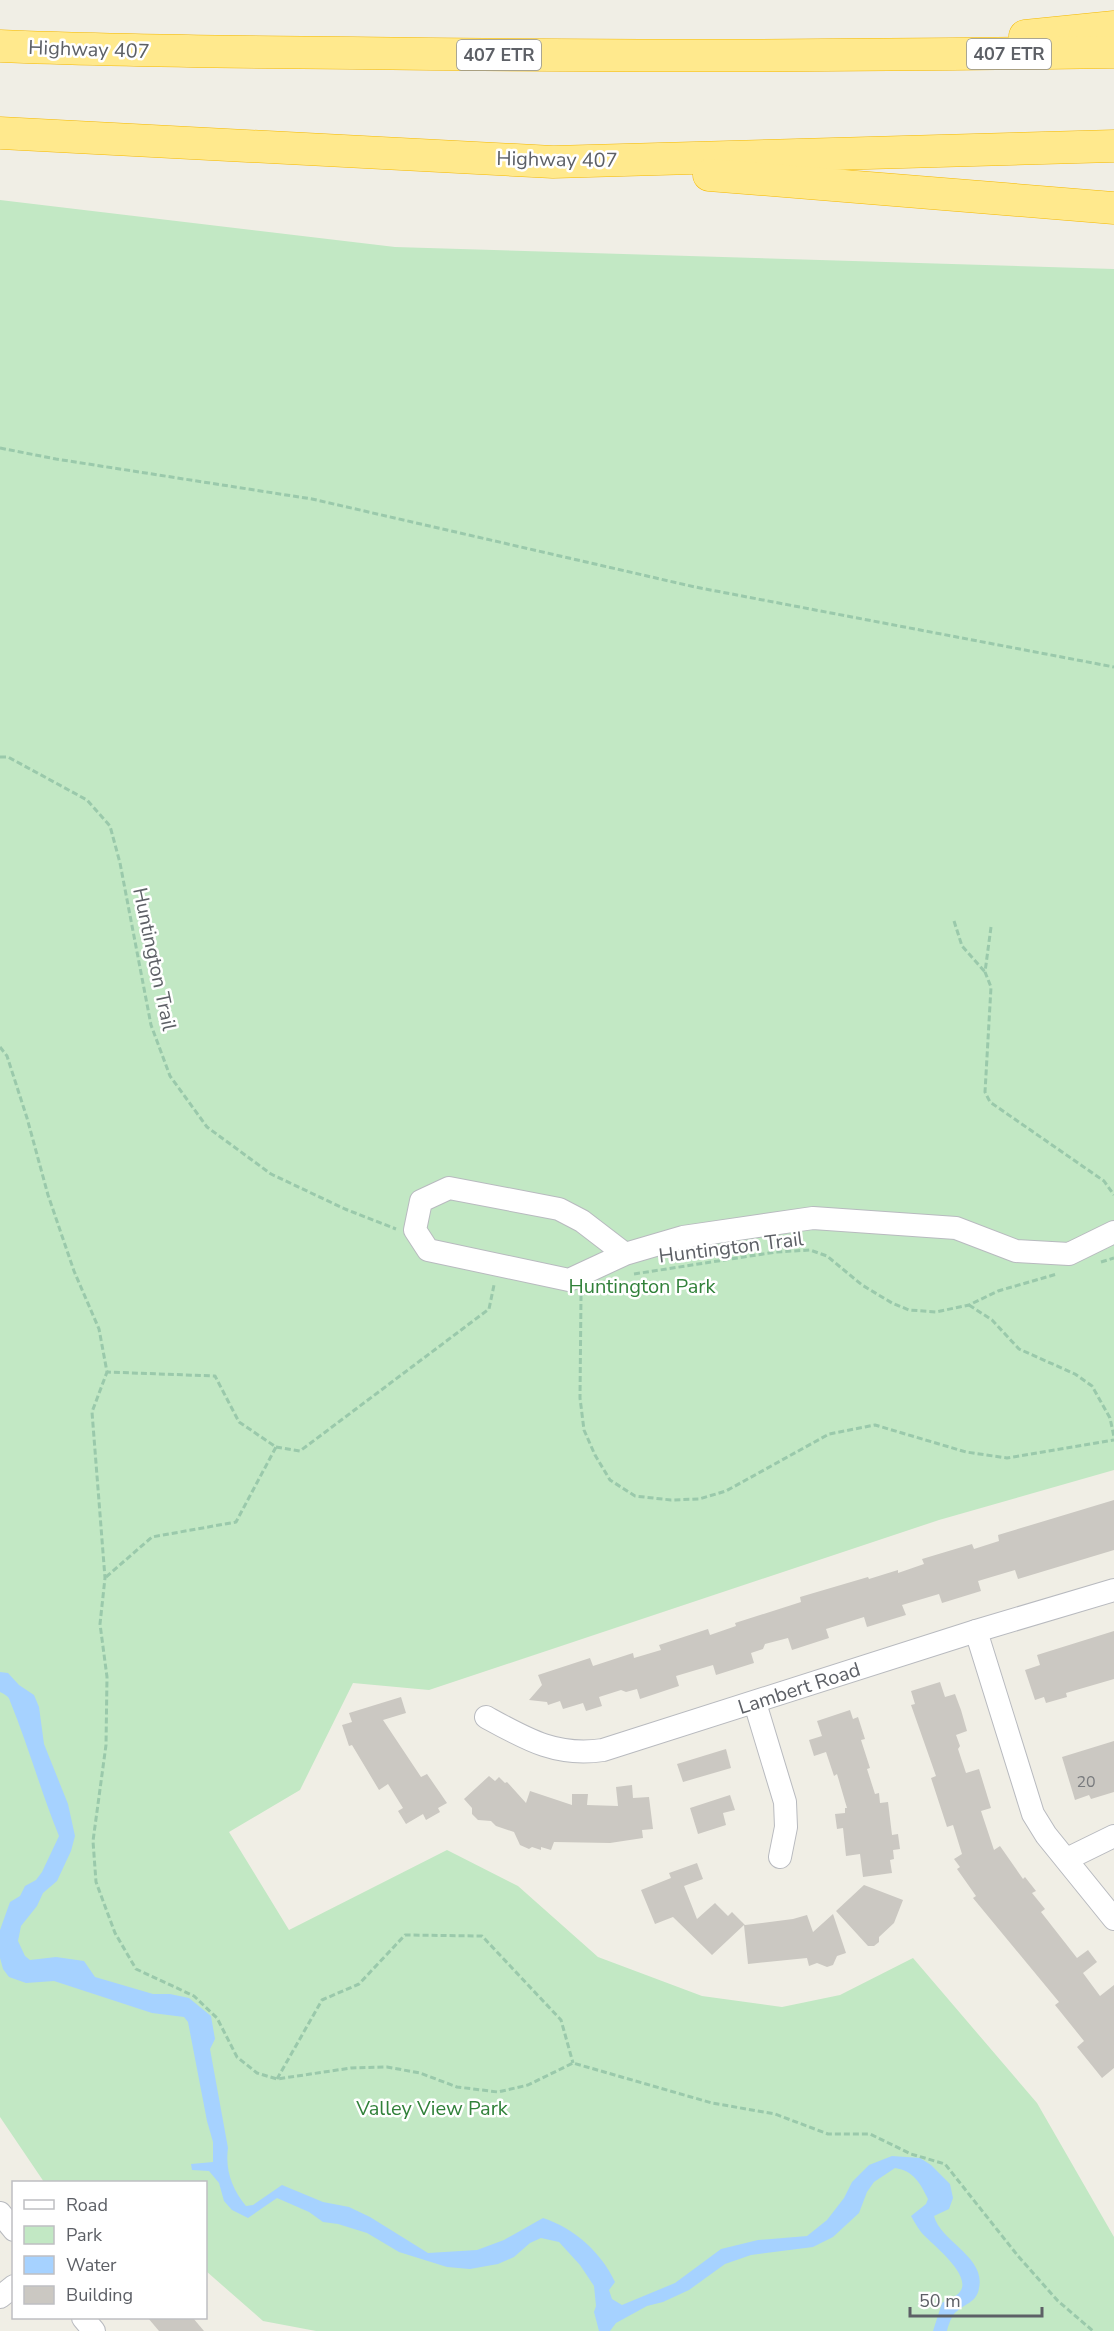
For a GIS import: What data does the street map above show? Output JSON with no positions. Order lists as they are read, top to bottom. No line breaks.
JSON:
{"streets":{"highway":["Highway 407","407 ETR"],"street":["Lambert Road"],"path":["Huntington Trail"]},"parks":["Huntington Park","Valley View Park"],"house_numbers":["20"],"legend":["Road","Park","Water","Building"],"scale_bar":"50 m"}
